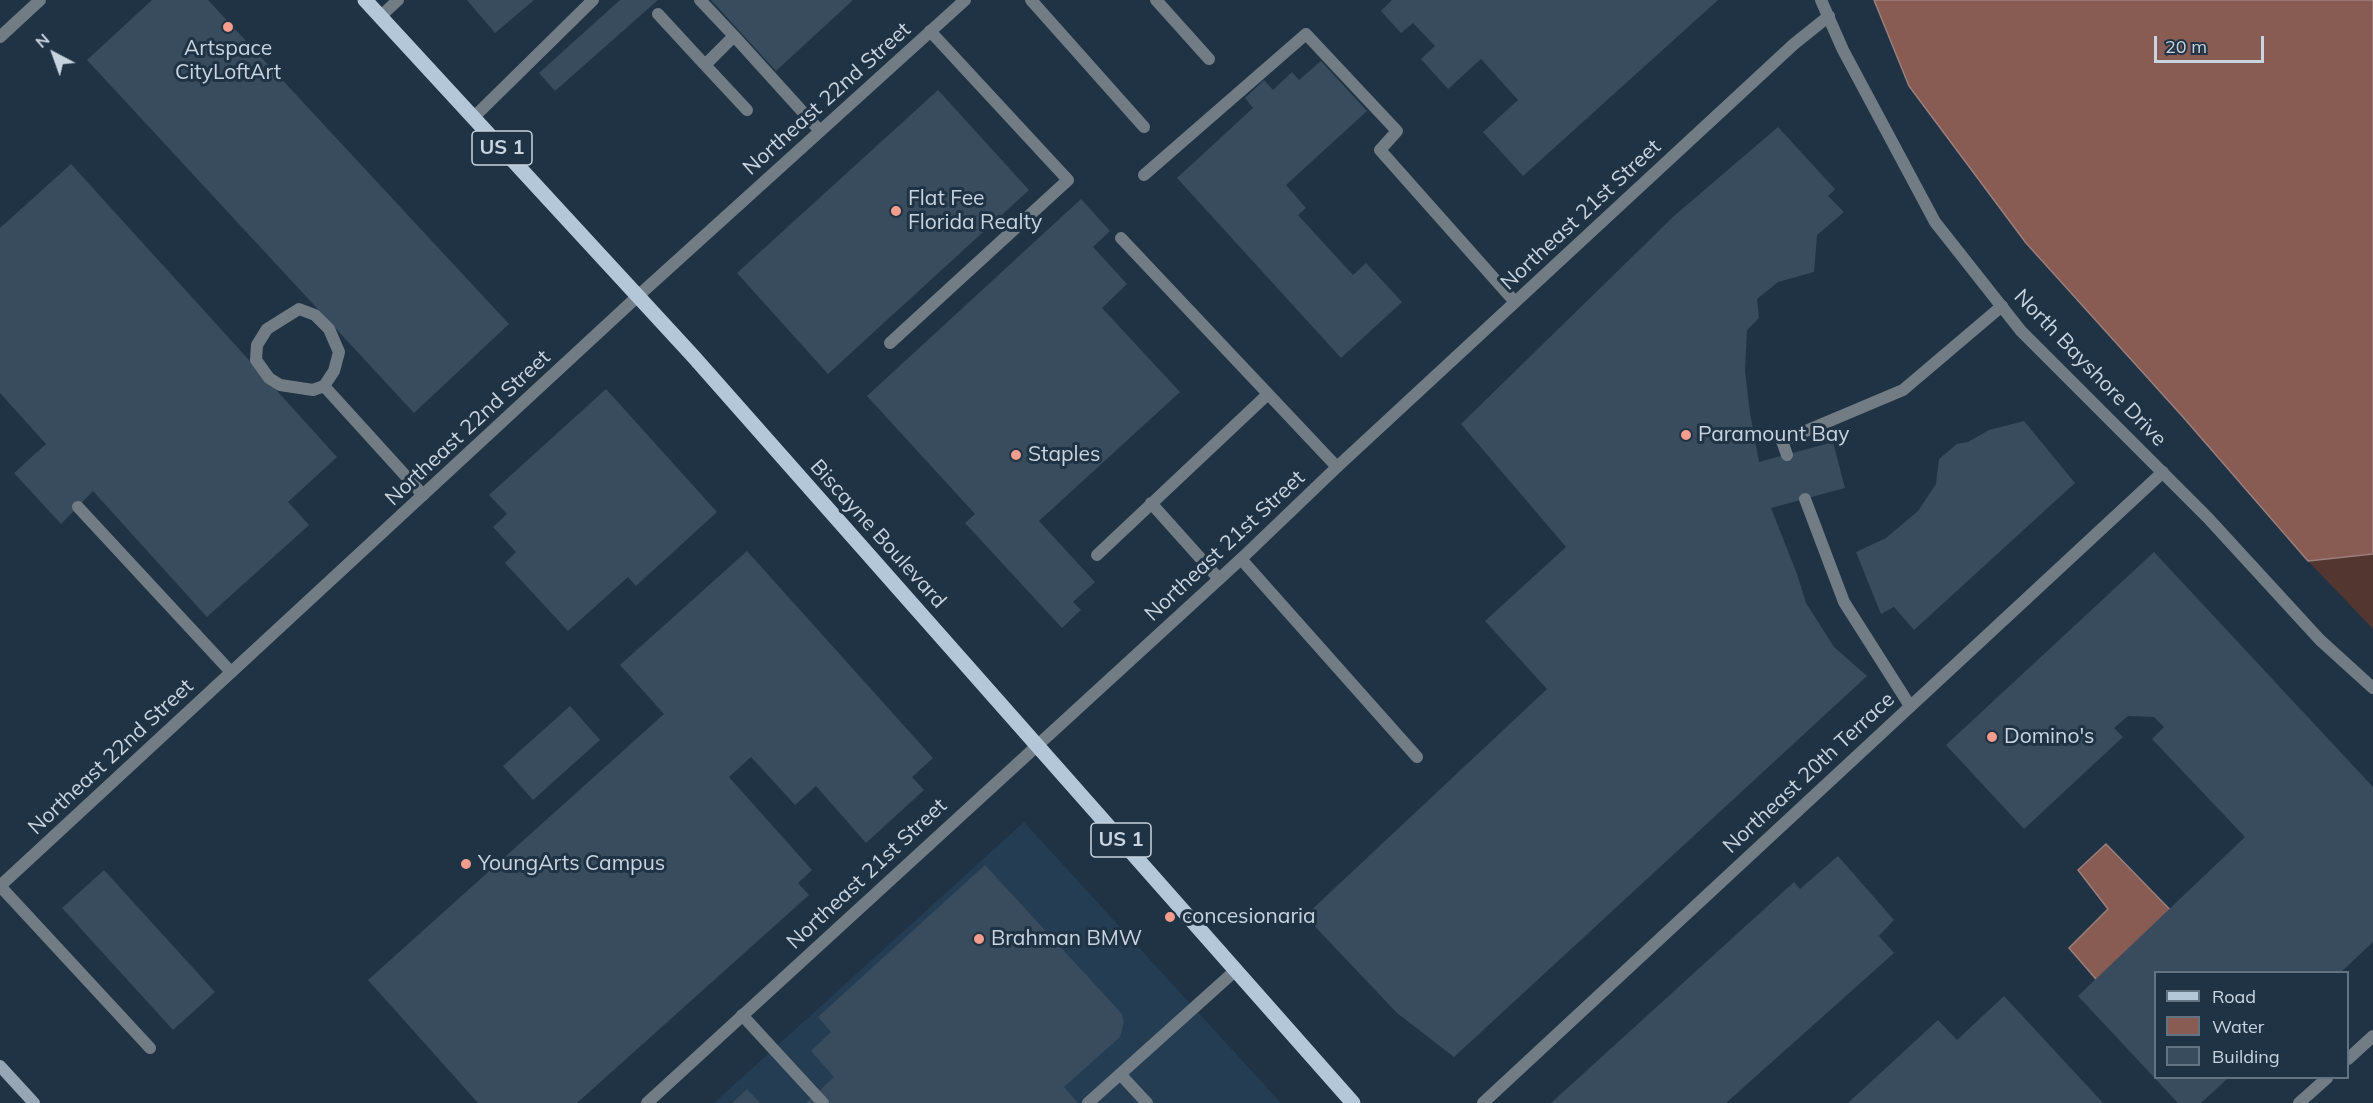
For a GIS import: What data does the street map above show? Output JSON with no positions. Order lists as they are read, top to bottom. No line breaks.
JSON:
{"streets":{"main road":["US 1","Biscayne Boulevard"],"street":["Northeast 22nd Street","Northeast 21st Street","North Bayshore Drive","Northeast 20th Terrace"]},"crossings":[["Northeast 22nd Street","Biscayne Boulevard"],["Northeast 21st Street","North Bayshore Drive"],["Northeast 21st Street","Biscayne Boulevard"],["North Bayshore Drive","Northeast 20th Terrace"]],"places":["Artspace CityLoftArt","Flat Fee Florida Realty","Paramount Bay","Staples","Domino's","YoungArts Campus","concesionaria","Brahman BMW"],"legend":["Road","Water","Building"],"scale_bar":"20 m","north":"top left"}
